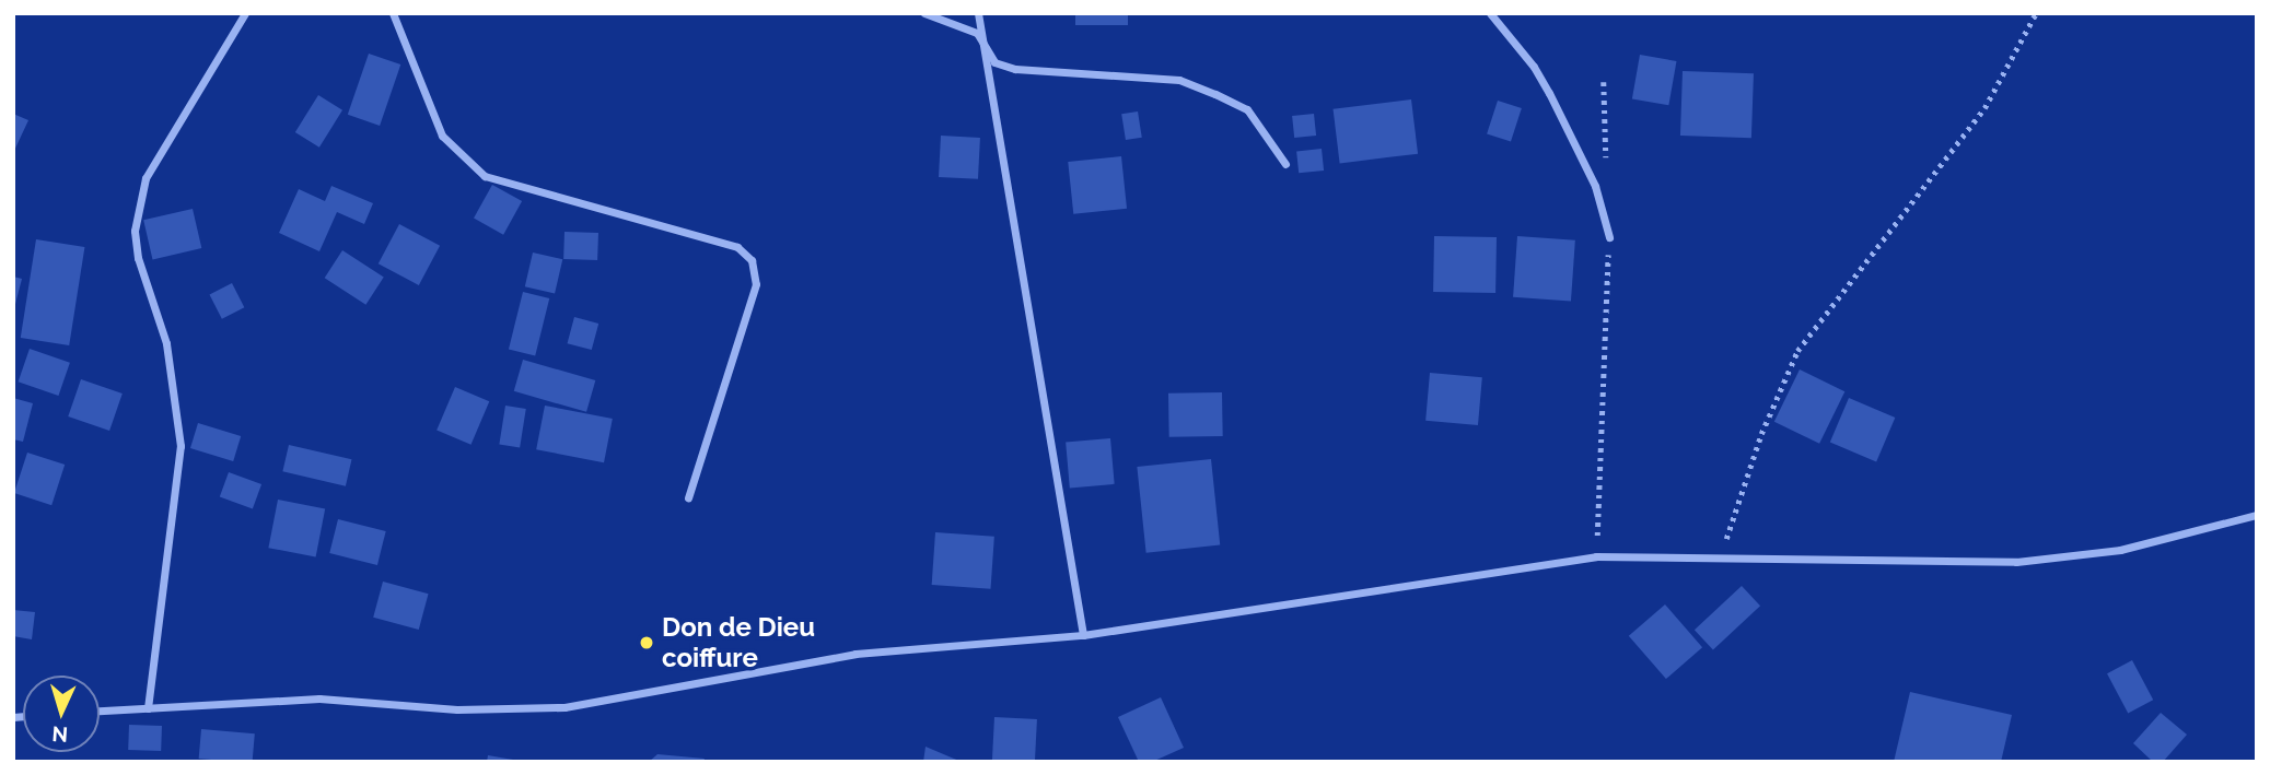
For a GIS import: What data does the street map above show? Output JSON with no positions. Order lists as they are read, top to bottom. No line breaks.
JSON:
{"places":["Don de Dieu coiffure"],"north":"bottom"}
